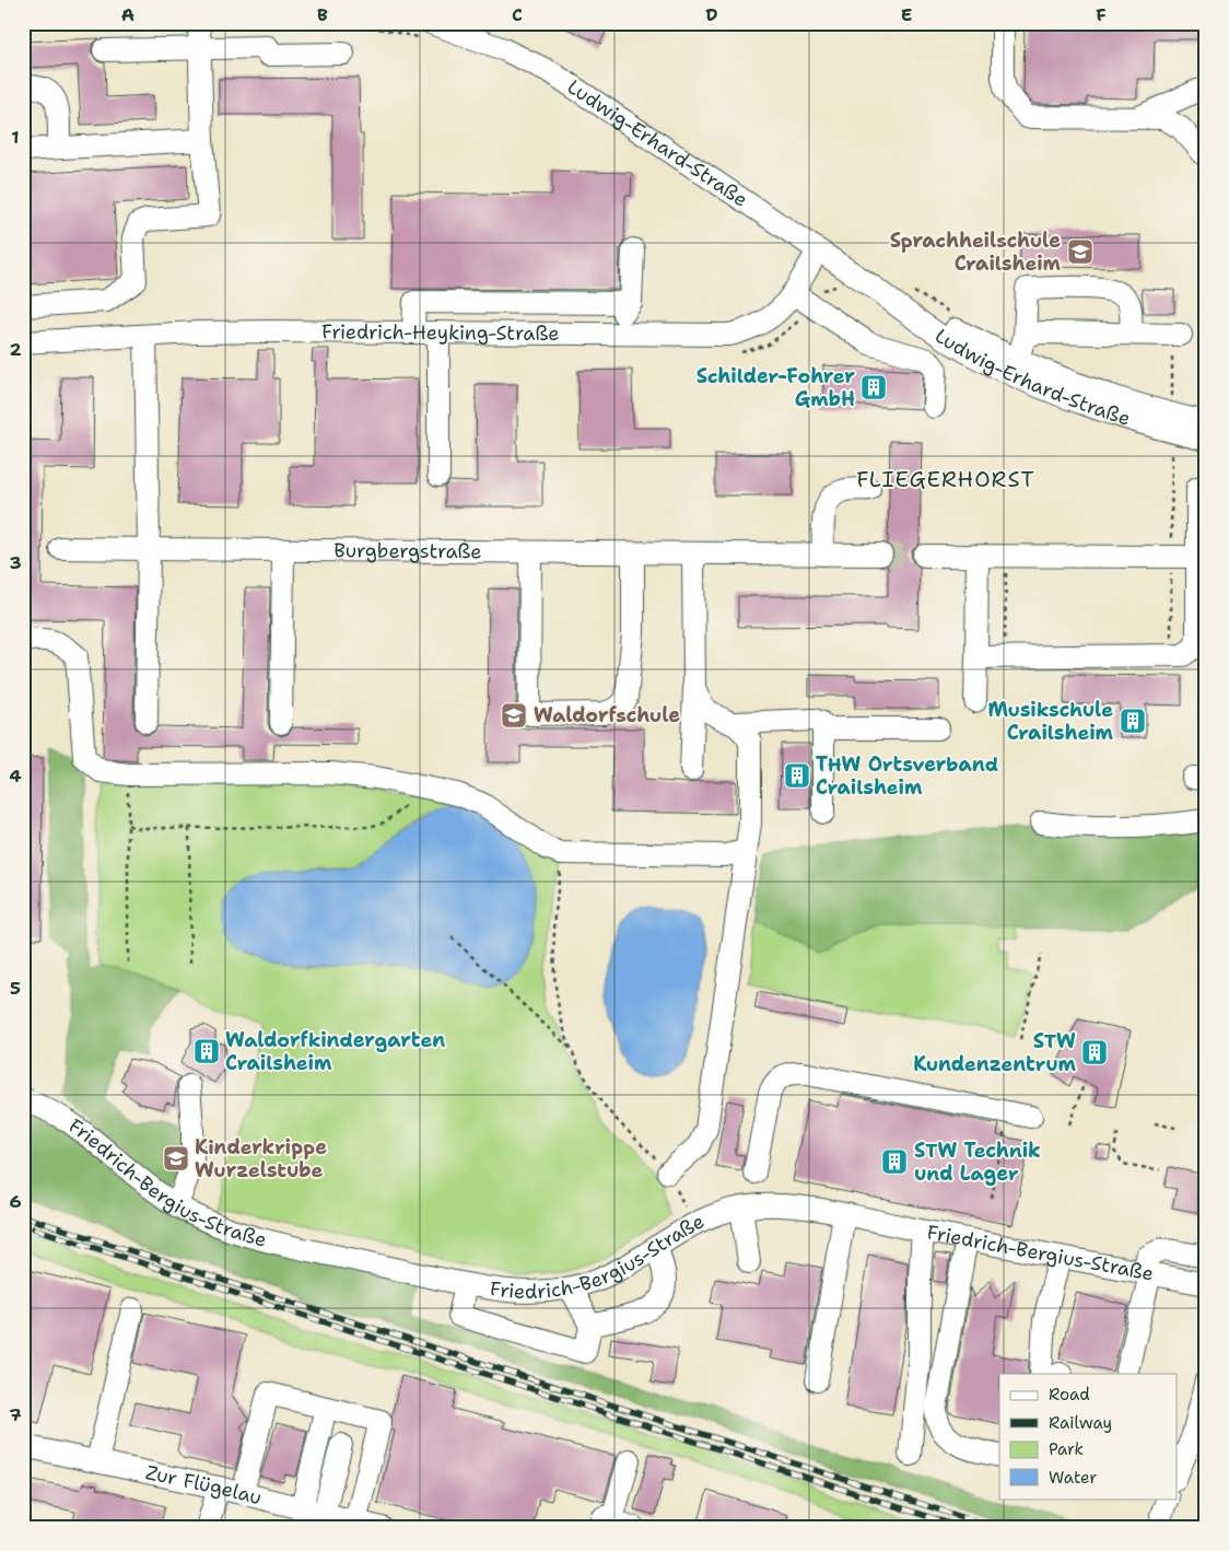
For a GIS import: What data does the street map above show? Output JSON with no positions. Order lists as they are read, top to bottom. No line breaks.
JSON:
{"streets":{"street":["Ludwig-Erhard-Straße","Friedrich-Heyking-Straße","Burgbergstraße","Friedrich-Bergius-Straße","Zur Flügelau"]},"crossings":[["Ludwig-Erhard-Straße","Friedrich-Heyking-Straße"]],"districts":["FLIEGERHORST"],"places":{"school or university":["Sprachheilschule Crailsheim","Waldorfschule","Kinderkrippe Wurzelstube"],"building":["Schilder-Fohrer GmbH","Musikschule Crailsheim","THW Ortsverband Crailsheim","Waldorfkindergarten Crailsheim","STW Kundenzentrum","STW Technik und Lager"]},"legend":["Road","Railway","Park","Water"],"grid":{"columns":["A","B","C","D","E","F"],"rows":["1","2","3","4","5","6","7"]}}
